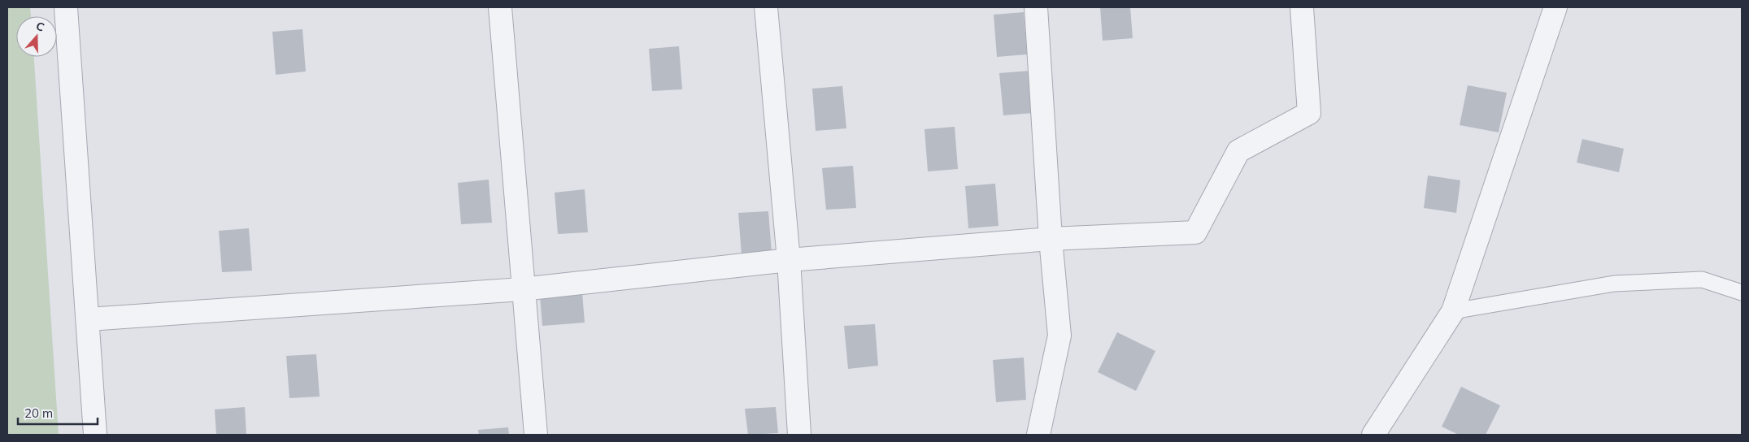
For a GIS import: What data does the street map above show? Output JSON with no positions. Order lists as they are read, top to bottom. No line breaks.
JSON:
{"scale_bar":"20 m","north":"top"}
